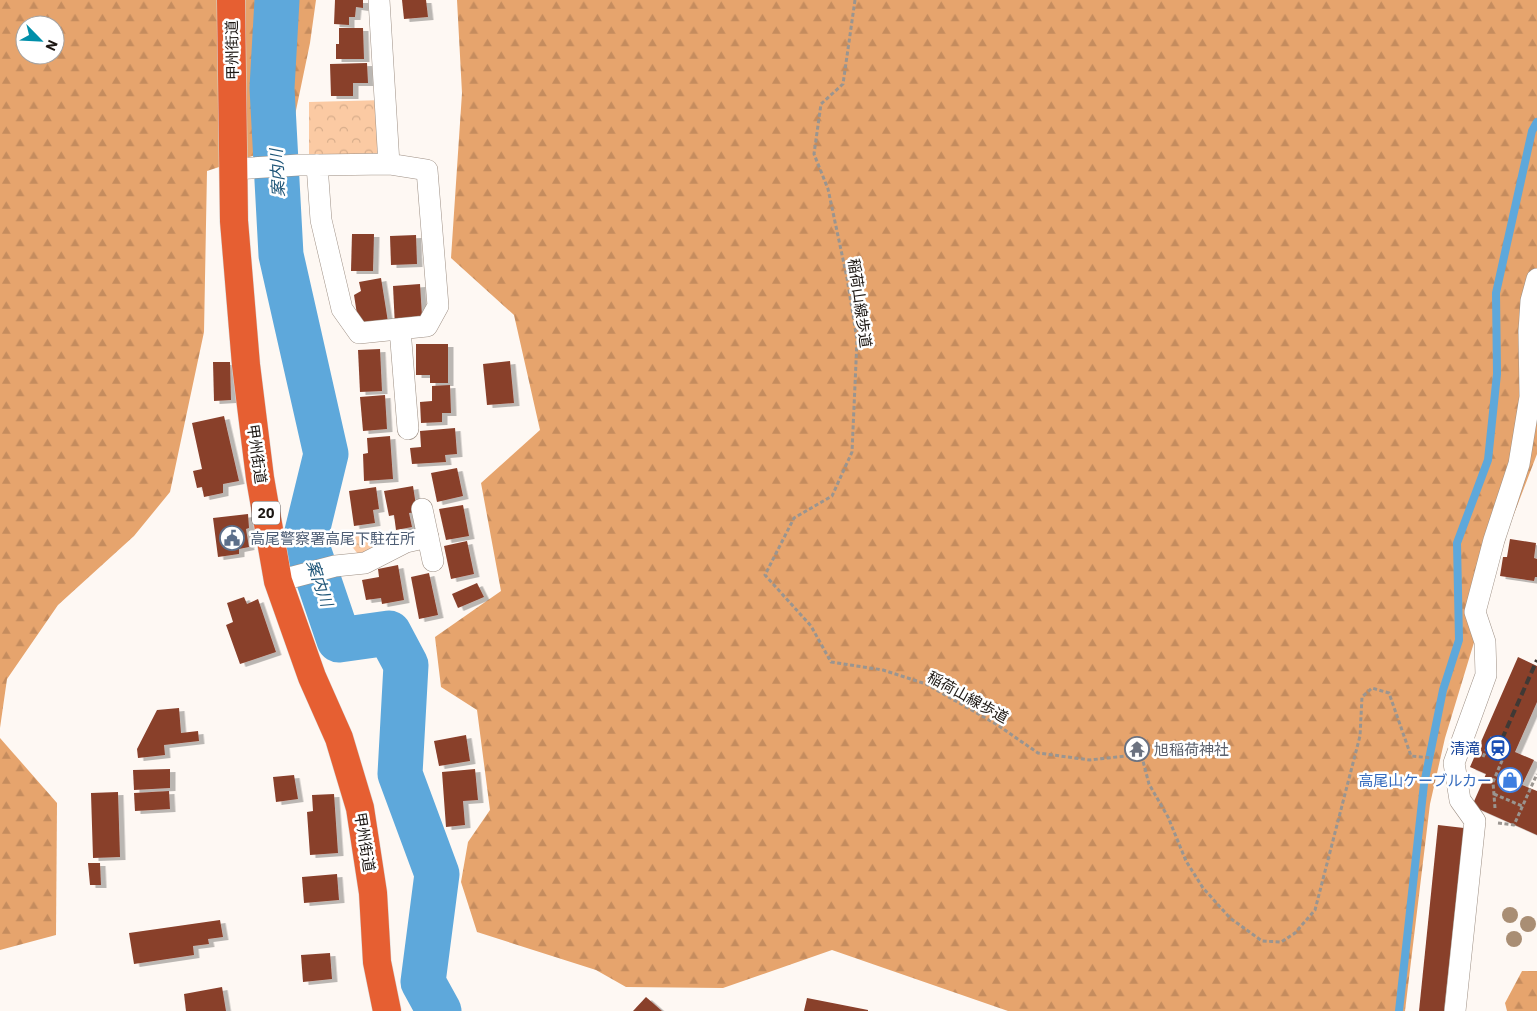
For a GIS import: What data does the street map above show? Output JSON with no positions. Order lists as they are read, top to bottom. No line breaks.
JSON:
{"streets":{"highway":["甲州街道","20"],"path":["稲荷山線歩道"]},"water":["案内川"],"places":{"public building":["高尾警察署高尾下駐在所"],"station":["清滝"],"temple":["旭稲荷神社"],"shop":["高尾山ケーブルカー"]},"north":"bottom right"}
